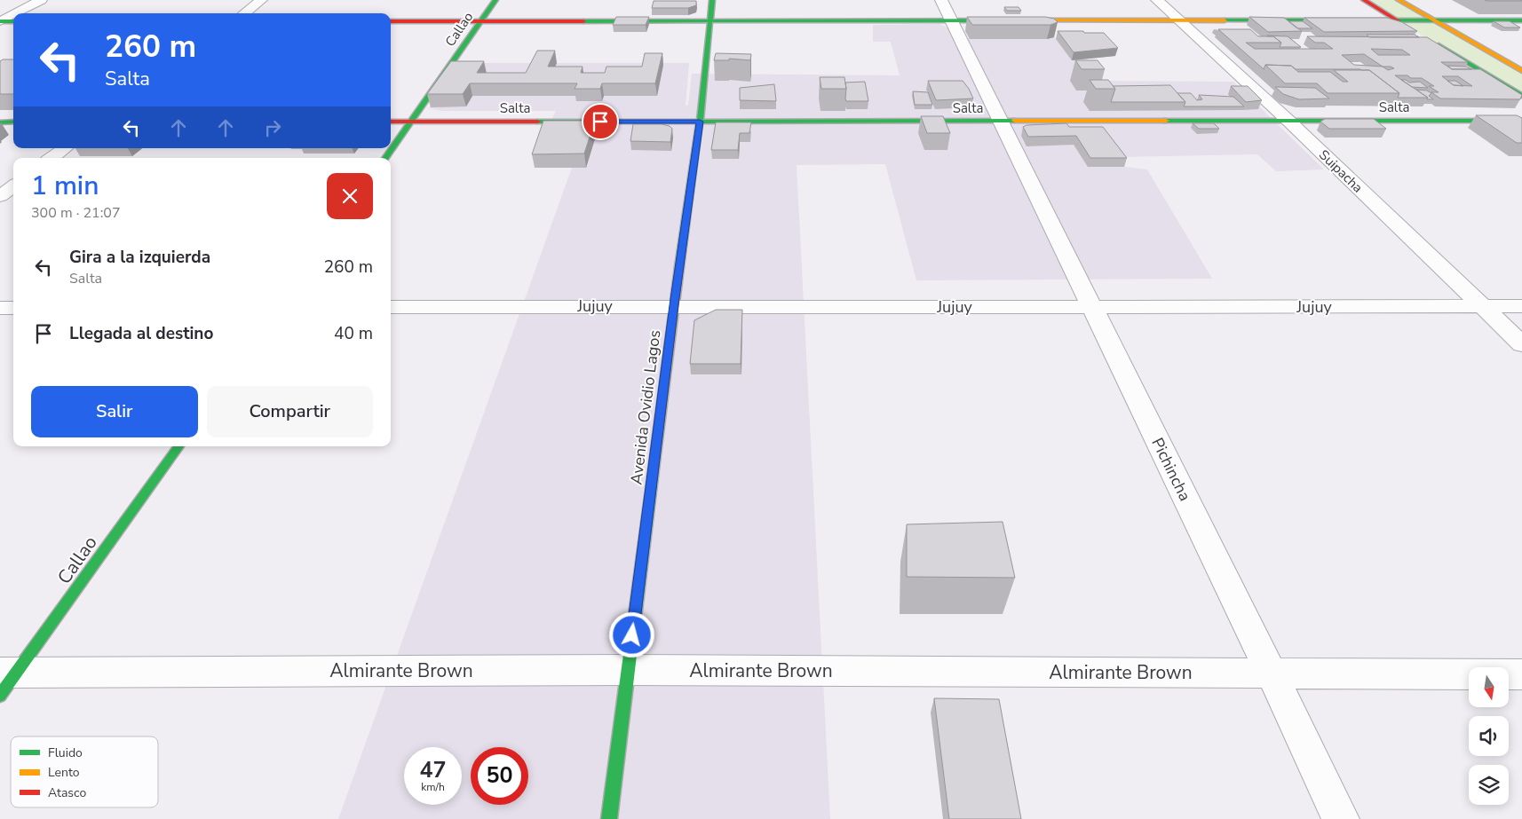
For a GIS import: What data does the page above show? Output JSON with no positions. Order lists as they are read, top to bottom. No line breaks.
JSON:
{"streets":{"main road":["Callao","Salta","Avenida Ovidio Lagos"],"street":["Suipacha","Jujuy","Pichincha","Almirante Brown"]},"crossings":[["Callao","Salta"],["Callao","Almirante Brown"],["Salta","Suipacha"],["Salta","Avenida Ovidio Lagos"],["Salta","Pichincha"],["Suipacha","Jujuy"],["Jujuy","Avenida Ovidio Lagos"],["Jujuy","Pichincha"],["Avenida Ovidio Lagos","Almirante Brown"],["Pichincha","Almirante Brown"]],"legend":["Fluido","Lento","Atasco"],"north":"bottom","page":{"turn":["260 m","Salta"],"heading":["1 min","300 m · 21:07"],"list":[{"name":"Gira a la izquierda","note":"Salta","value":"260 m"},{"name":"Llegada al destino","value":"40 m"}],"buttons":["Salir","Compartir"],"speed":"47 km/h","limit":"50"}}
